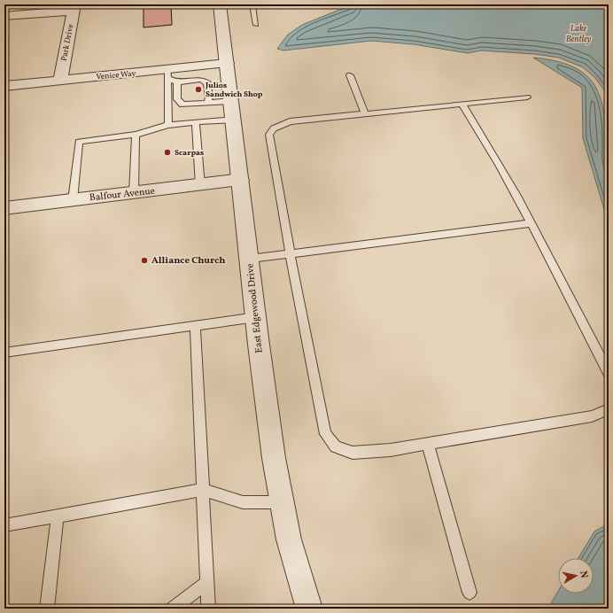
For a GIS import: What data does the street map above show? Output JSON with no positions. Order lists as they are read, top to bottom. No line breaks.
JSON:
{"streets":{"street":["Park Drive","Venice Way","Balfour Avenue","East Edgewood Drive"]},"crossings":[["Park Drive","Venice Way"],["Venice Way","East Edgewood Drive"],["Balfour Avenue","East Edgewood Drive"]],"water":["Lake Bentley"],"places":["Julios Sandwich Shop","Scarpas","Alliance Church"],"north":"right"}
